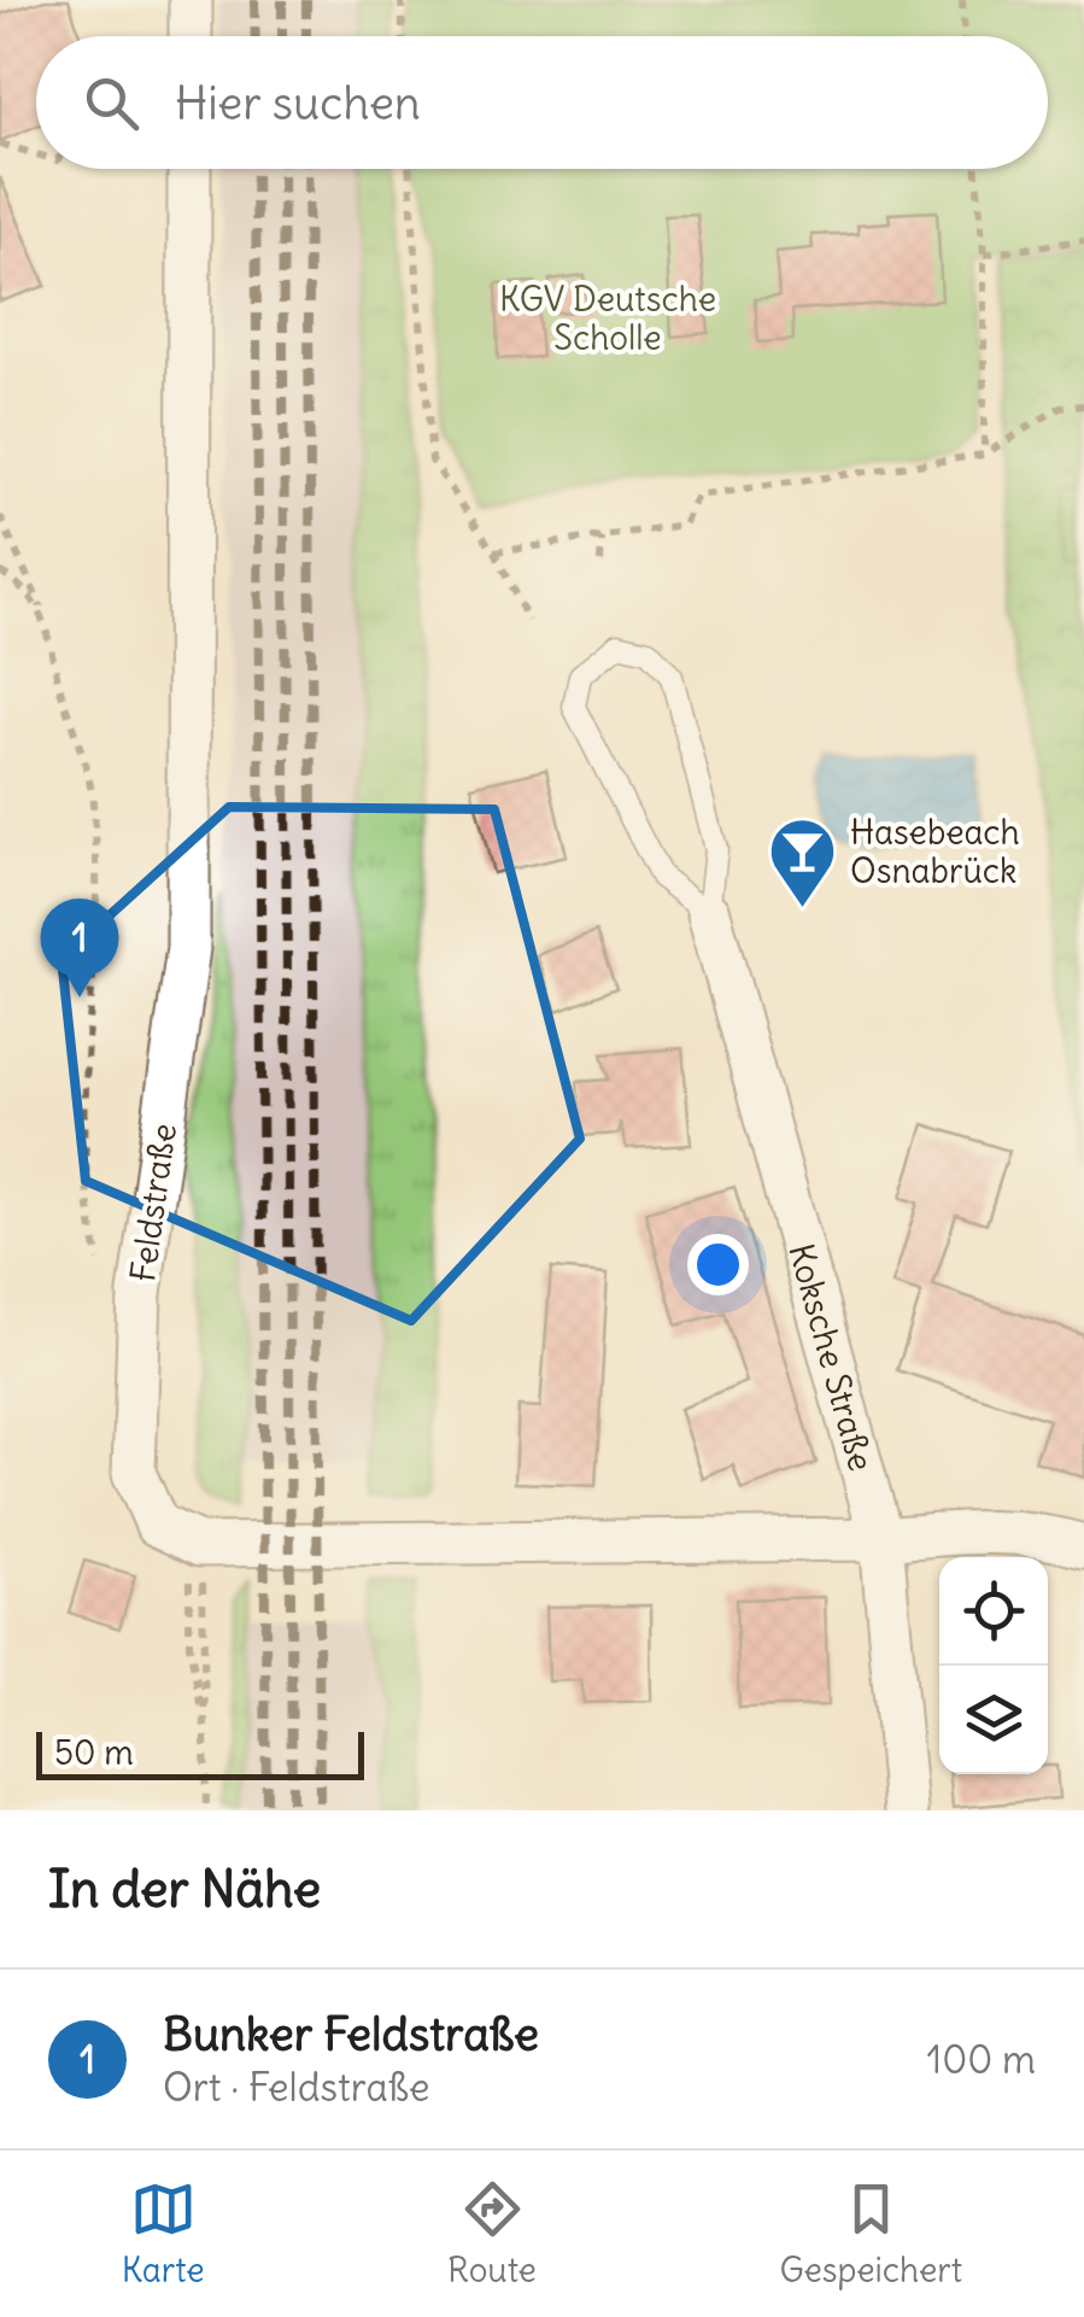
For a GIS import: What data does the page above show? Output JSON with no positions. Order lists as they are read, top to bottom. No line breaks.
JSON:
{"streets":{"street":["Feldstraße","Koksche Straße"]},"parks":["KGV Deutsche Scholle"],"places":{"bar":["Hasebeach Osnabrück"]},"scale_bar":"50 m","page":{"search":"Hier suchen","pins":"1","scale":"50 m","heading":"In der Nähe","list":[{"mark":"1","name":"Bunker Feldstraße","note":"Ort · Feldstraße","value":"100 m"}],"nav":["Karte","Route","Gespeichert"]}}
